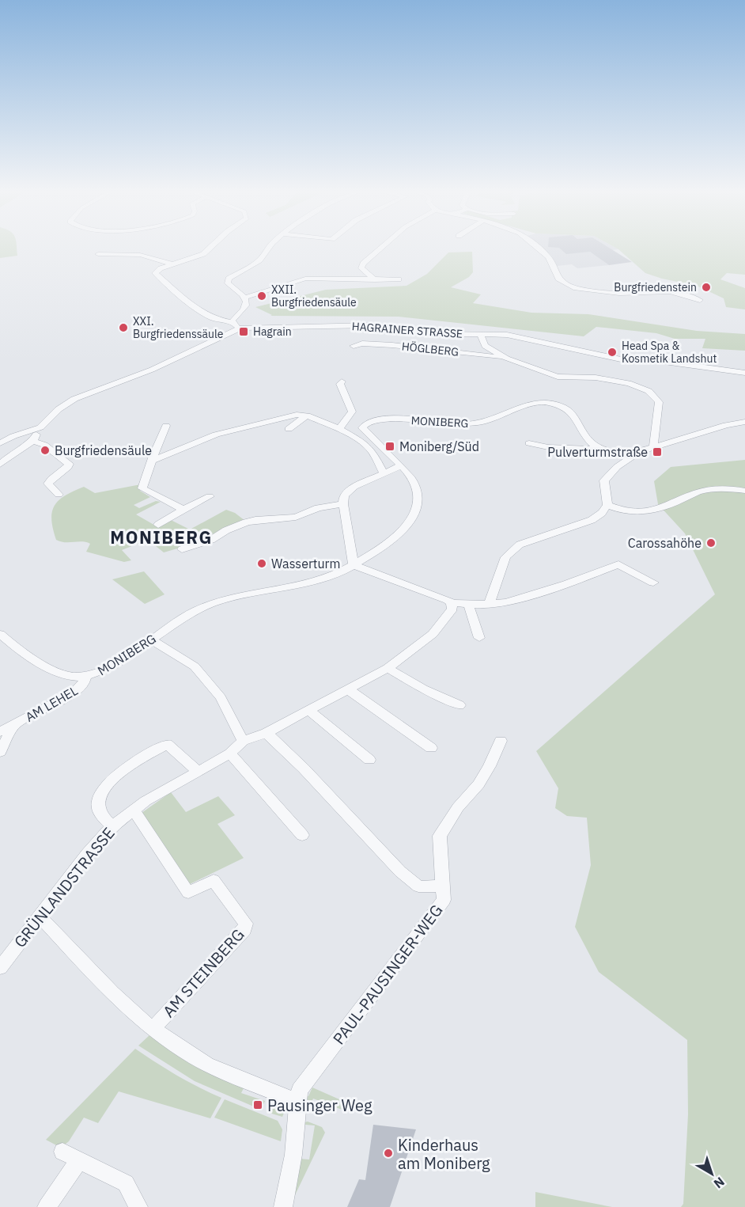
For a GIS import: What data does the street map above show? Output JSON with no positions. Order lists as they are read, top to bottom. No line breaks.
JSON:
{"streets":{"street":["HAGRAINER STRASSE","HÖGLBERG","MONIBERG","AM LEHEL","GRÜNLANDSTRASSE","AM STEINBERG","PAUL-PAUSINGER-WEG"]},"crossings":[["HAGRAINER STRASSE","HÖGLBERG"],["MONIBERG","AM LEHEL"],["GRÜNLANDSTRASSE","AM STEINBERG"]],"districts":["MONIBERG"],"places":{"other":["Burgfriedenstein","XXII. Burgfriedensäule","XXI. Burgfriedenssäule","Head Spa & Kosmetik Landshut","Burgfriedensäule","Carossahöhe","Wasserturm","Kinderhaus am Moniberg"],"transit":["Hagrain","Moniberg/Süd","Pulverturmstraße","Pausinger Weg"]},"north":"bottom right"}
